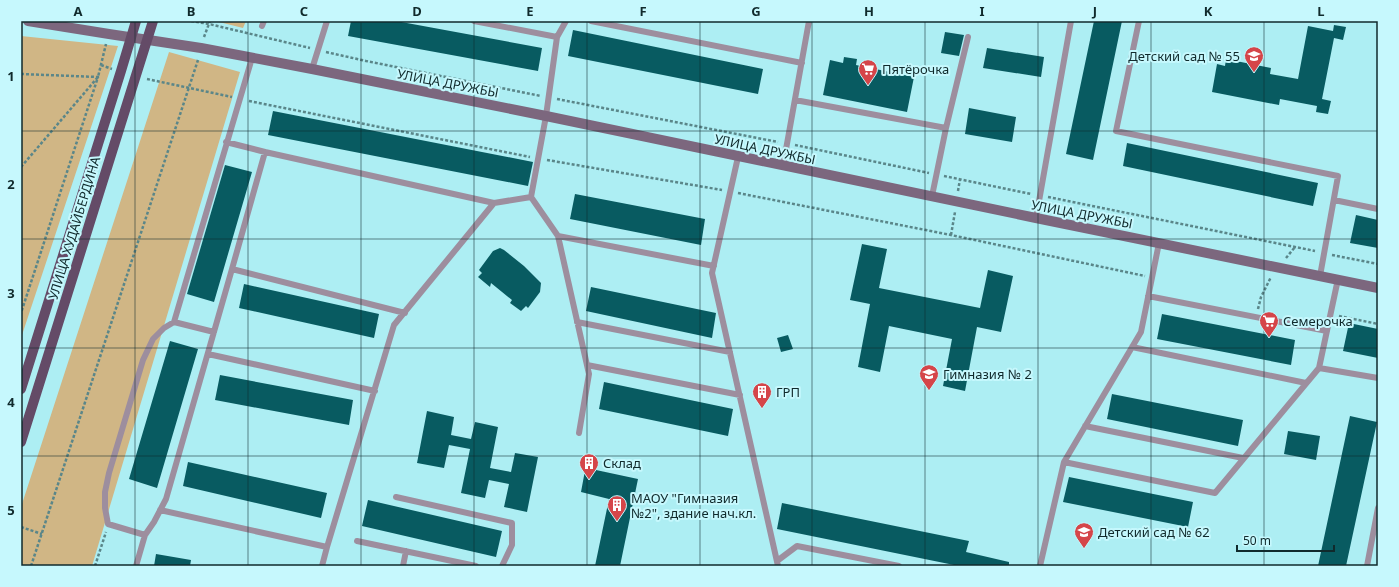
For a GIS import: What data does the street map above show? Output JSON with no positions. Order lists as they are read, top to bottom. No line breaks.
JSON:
{"streets":{"main road":["УЛИЦА ДРУЖБЫ","УЛИЦА ХУДАЙБЕРДИНА"]},"crossings":[["УЛИЦА ДРУЖБЫ","УЛИЦА ХУДАЙБЕРДИНА"]],"places":{"school or university":["Детский сад № 55","Гимназия № 2","Детский сад № 62"],"supermarket":["Пятёрочка","Семерочка"],"building":["ГРП","Склад","МАОУ \"Гимназия №2\", здание нач.кл."]},"scale_bar":"50 m","grid":{"columns":["A","B","C","D","E","F","G","H","I","J","K","L"],"rows":["1","2","3","4","5"]}}
